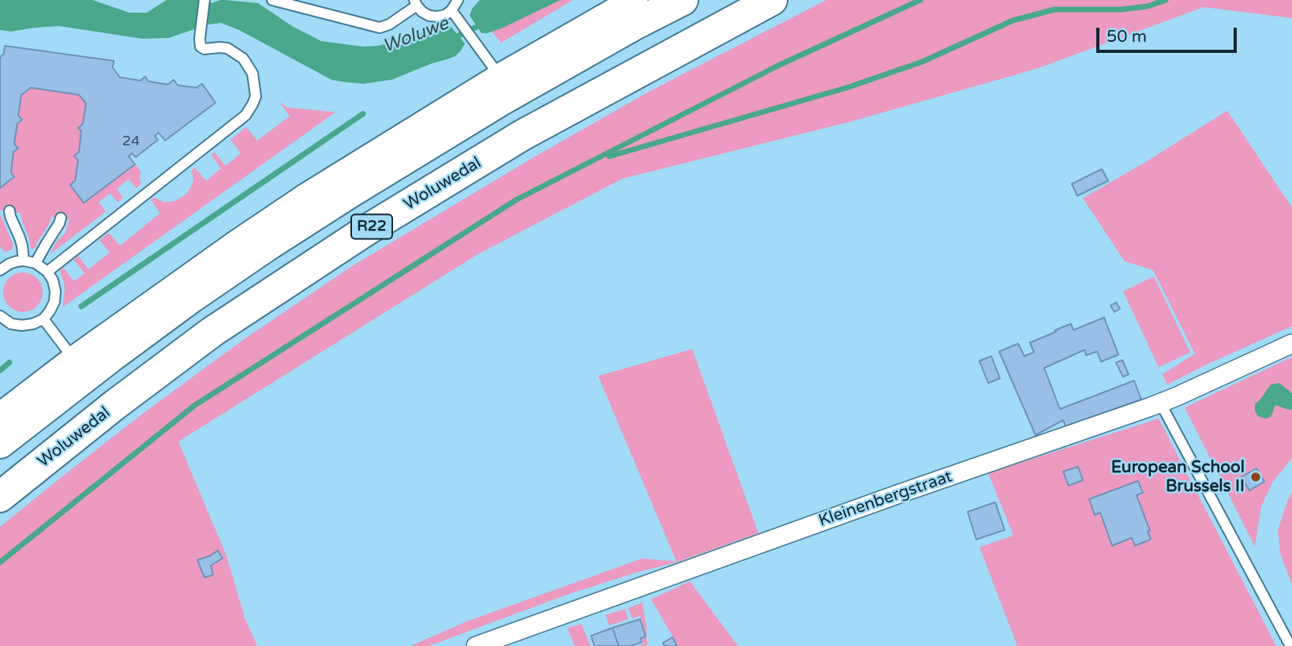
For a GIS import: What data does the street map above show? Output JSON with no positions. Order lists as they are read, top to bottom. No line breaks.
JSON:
{"streets":{"highway":["Woluwedal","R22"],"street":["Kleinenbergstraat"]},"water":["Woluwe"],"places":["European School Brussels II"],"house_numbers":["24"],"scale_bar":"50 m"}
